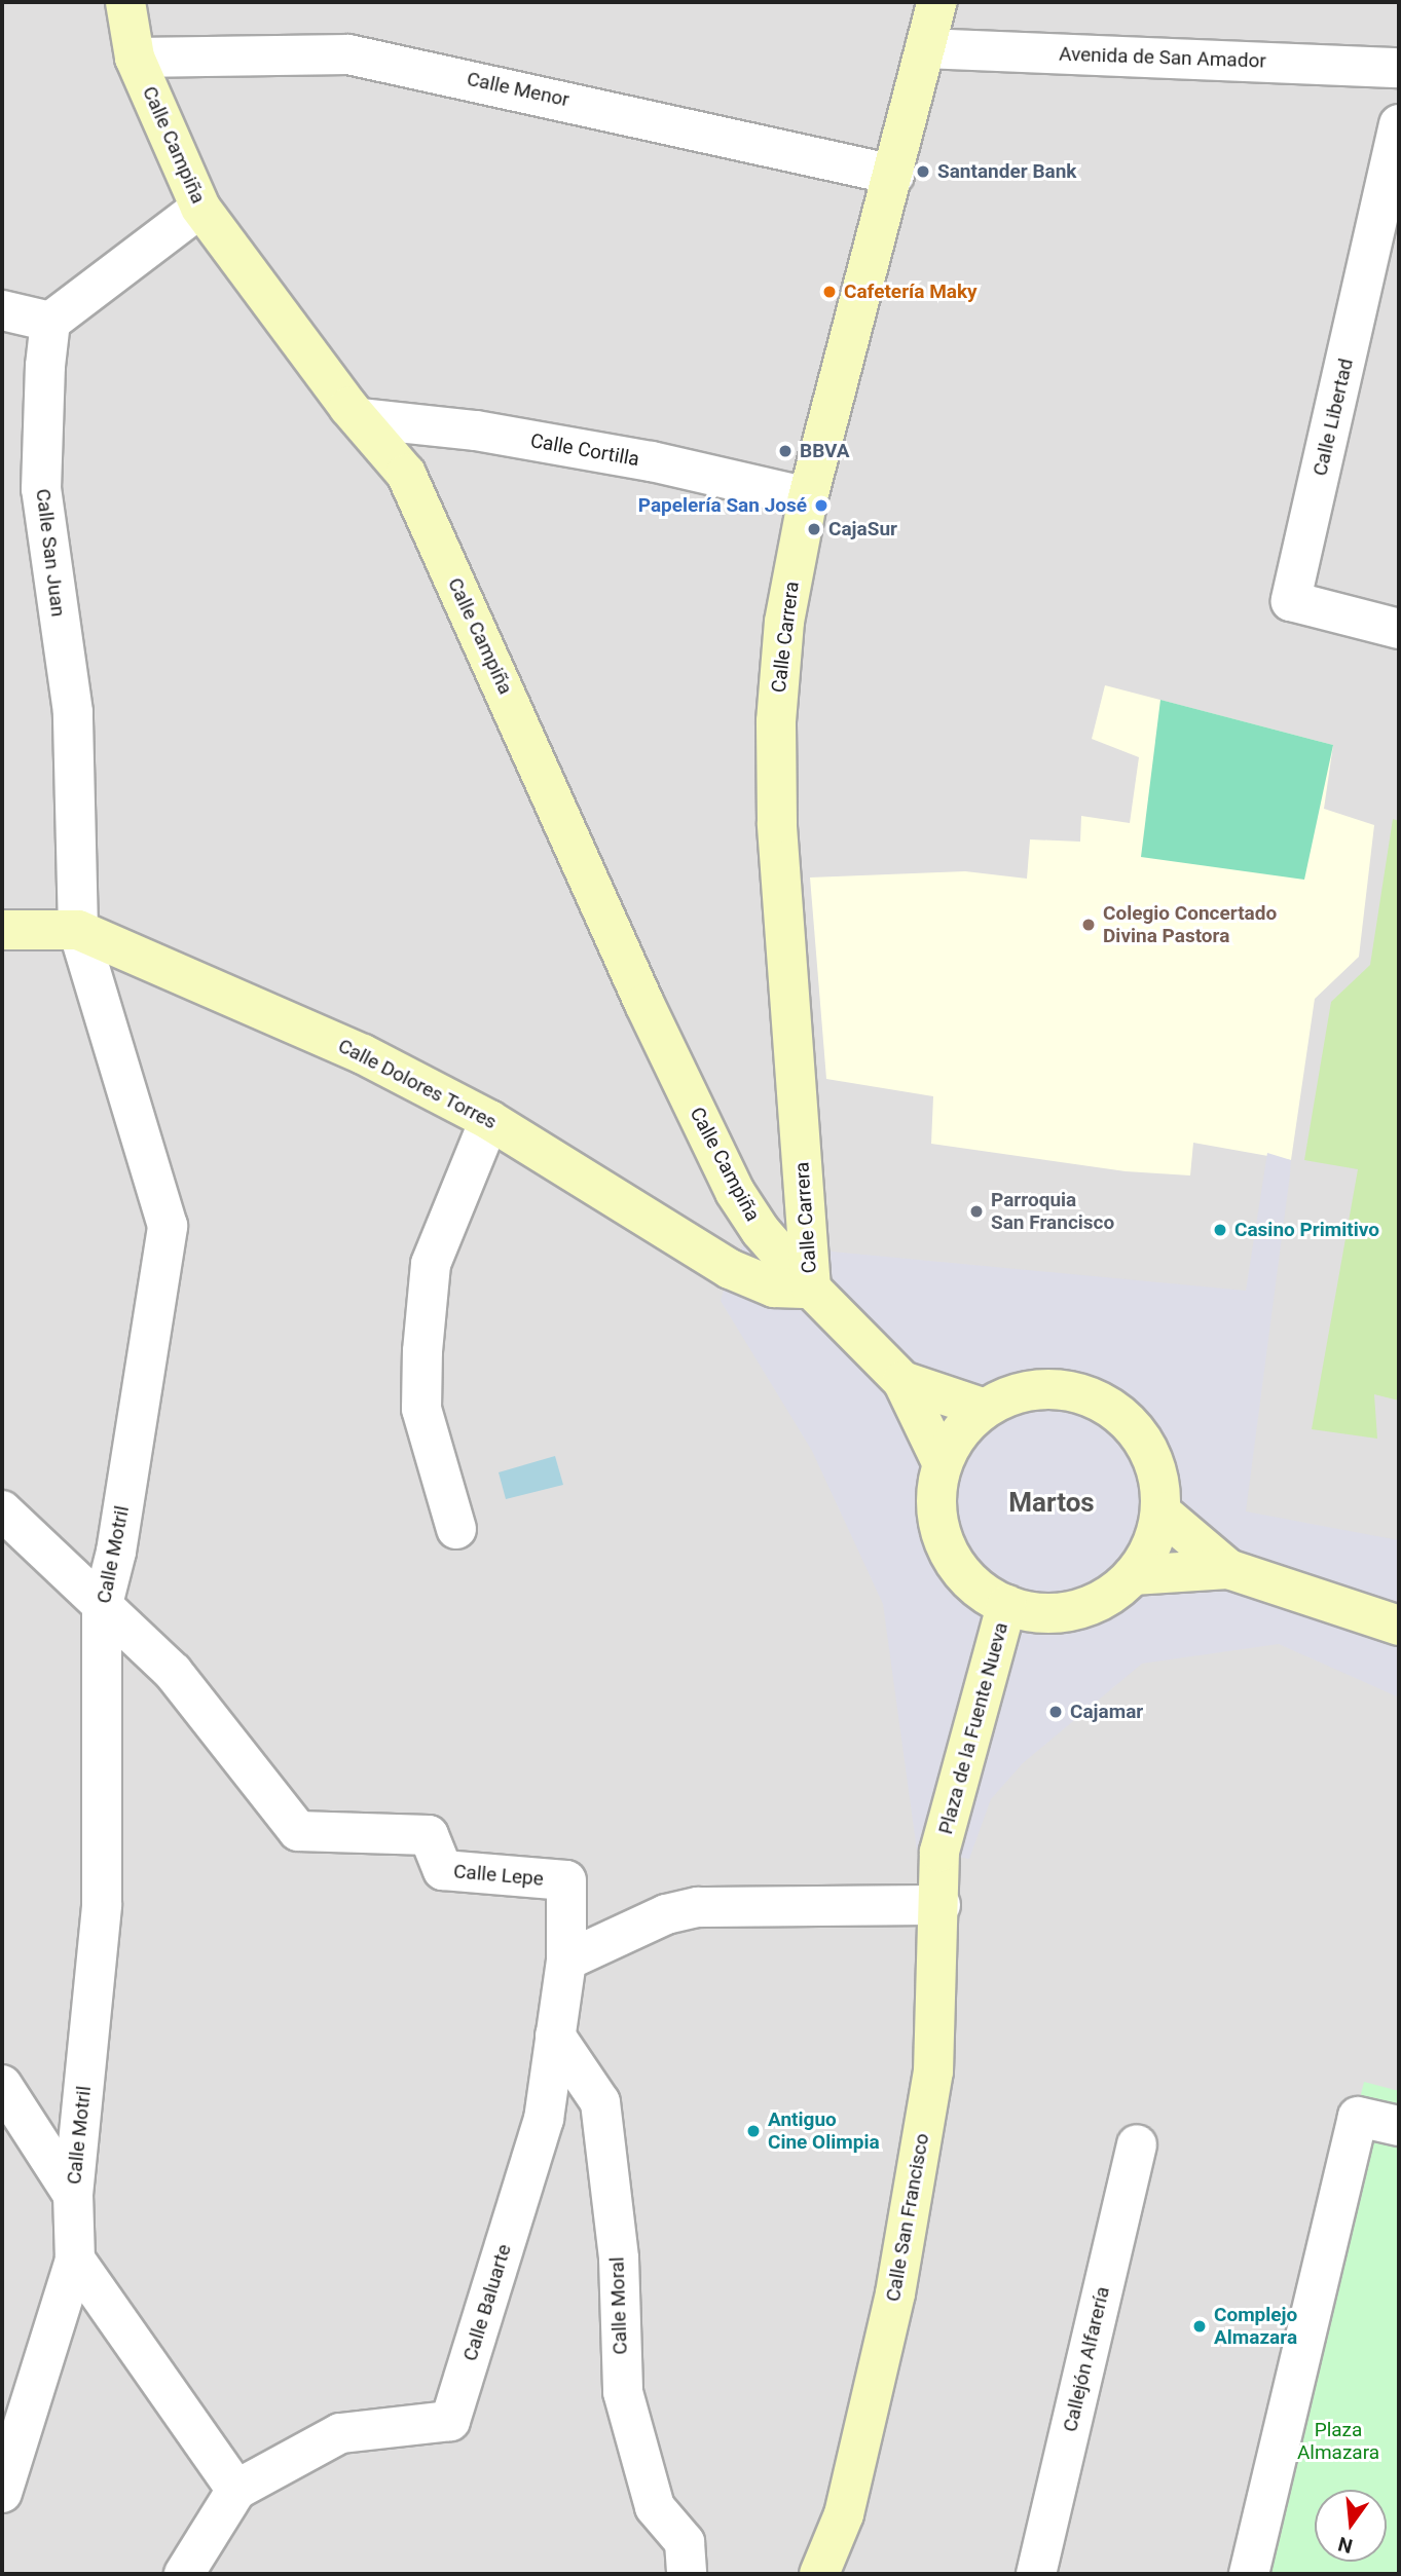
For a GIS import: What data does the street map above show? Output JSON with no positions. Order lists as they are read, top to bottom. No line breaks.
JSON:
{"streets":{"street":["Avenida de San Amador","Calle Menor","Calle Campiña","Calle Libertad","Calle Cortilla","Calle San Juan","Calle Carrera","Calle Dolores Torres","Calle Motril","Plaza de la Fuente Nueva","Calle Lepe","Calle San Francisco","Calle Baluarte","Calle Moral","Callejón Alfarería"]},"crossings":[["Avenida de San Amador","Calle Carrera"],["Calle Menor","Calle Campiña"],["Calle Menor","Calle Carrera"],["Calle Campiña","Calle Cortilla"],["Calle Campiña","Calle Carrera"],["Calle Campiña","Calle Dolores Torres"],["Calle Cortilla","Calle Carrera"],["Calle San Juan","Calle Dolores Torres"],["Calle San Juan","Calle Motril"],["Calle Carrera","Calle Dolores Torres"],["Calle Dolores Torres","Calle Motril"],["Calle Motril","Calle Lepe"],["Plaza de la Fuente Nueva","Calle San Francisco"],["Calle Lepe","Calle Baluarte"],["Calle Baluarte","Calle Moral"]],"districts":["Martos"],"parks":["Plaza Almazara"],"places":["Santander Bank","Cafetería Maky","BBVA","Papelería San José","CajaSur","Colegio Concertado Divina Pastora","Parroquia San Francisco","Casino Primitivo","Cajamar","Antiguo Cine Olimpia","Complejo Almazara"],"north":"bottom"}
